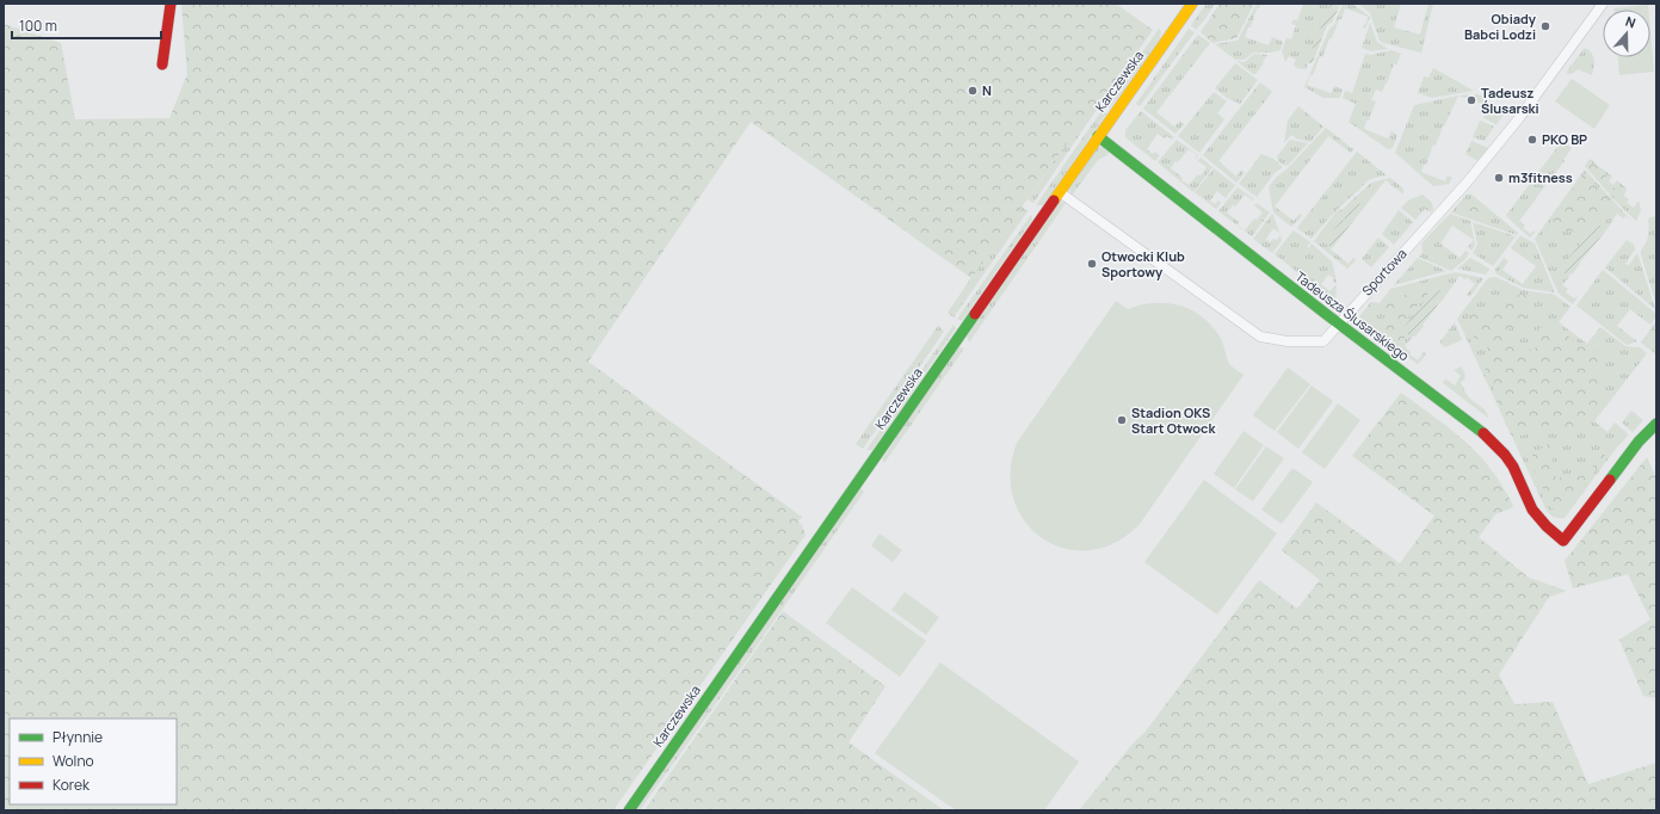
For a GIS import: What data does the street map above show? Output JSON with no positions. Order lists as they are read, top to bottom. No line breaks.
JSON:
{"streets":{"main road":["Karczewska","Tadeusza Ślusarskiego"],"street":["Sportowa"]},"crossings":[["Karczewska","Sportowa"],["Karczewska","Tadeusza Ślusarskiego"],["Sportowa","Tadeusza Ślusarskiego"]],"places":["Obiady Babci Lodzi","N","Tadeusz Ślusarski","PKO BP","m3fitness","Otwocki Klub Sportowy","Stadion OKS Start Otwock"],"legend":["Płynnie","Wolno","Korek"],"scale_bar":"100 m","north":"top"}
